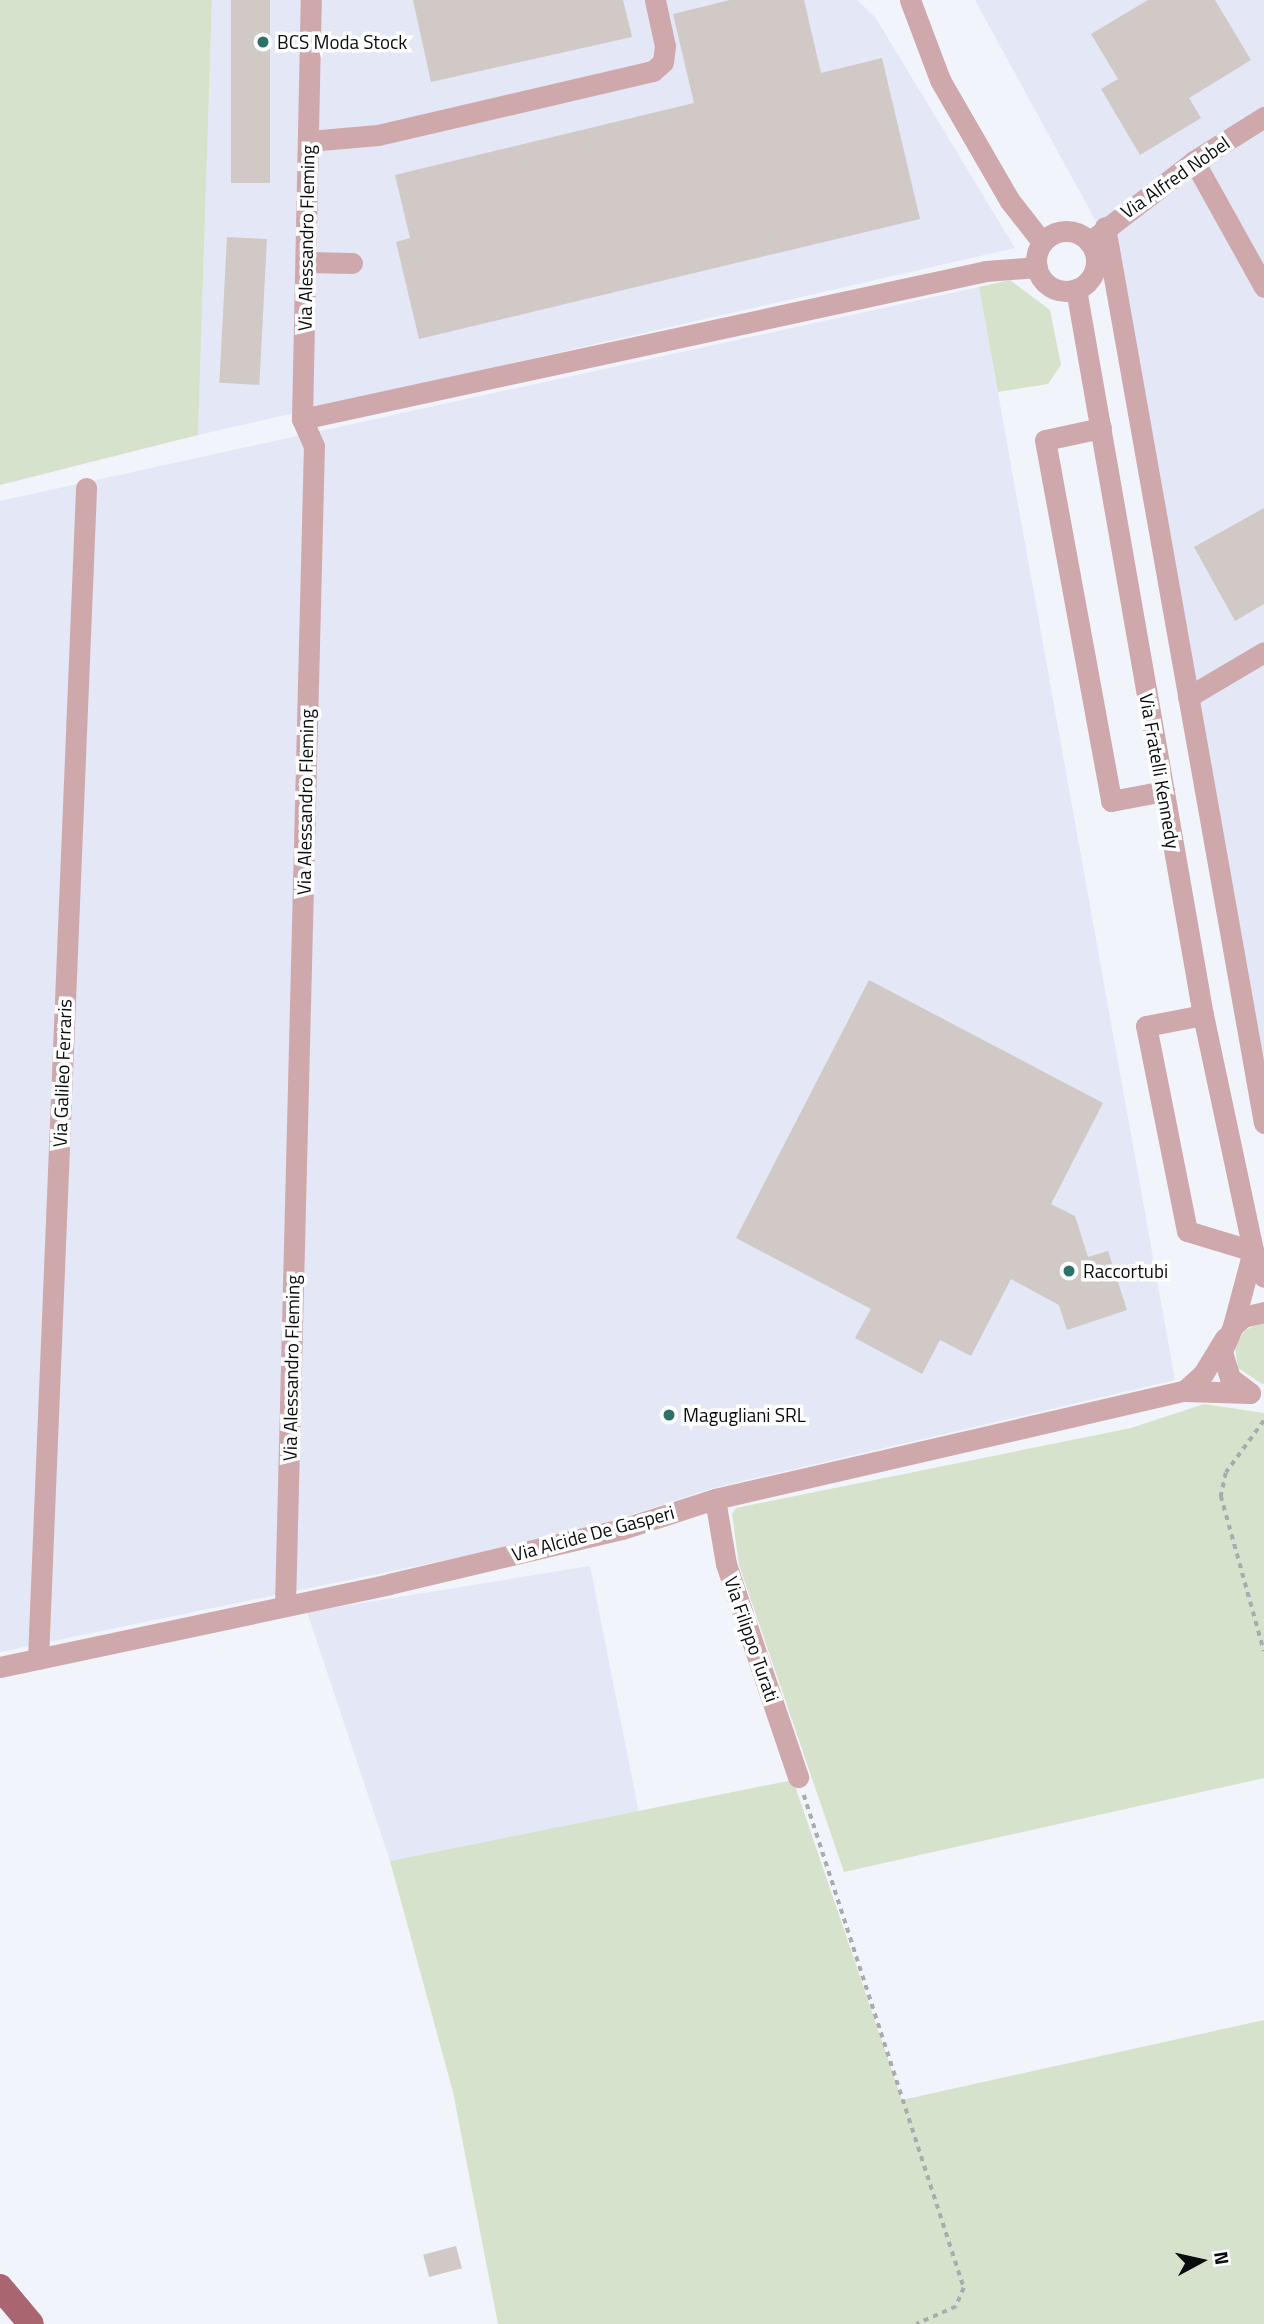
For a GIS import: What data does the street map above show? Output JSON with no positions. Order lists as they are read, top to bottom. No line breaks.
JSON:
{"streets":{"street":["Via Alfred Nobel","Via Alessandro Fleming","Via Fratelli Kennedy","Via Galileo Ferraris","Via Alcide De Gasperi","Via Filippo Turati"]},"crossings":[["Via Alfred Nobel","Via Fratelli Kennedy"],["Via Alessandro Fleming","Via Alcide De Gasperi"],["Via Galileo Ferraris","Via Alcide De Gasperi"],["Via Alcide De Gasperi","Via Filippo Turati"]],"places":["BCS Moda Stock","Raccortubi","Magugliani SRL"],"north":"right"}
